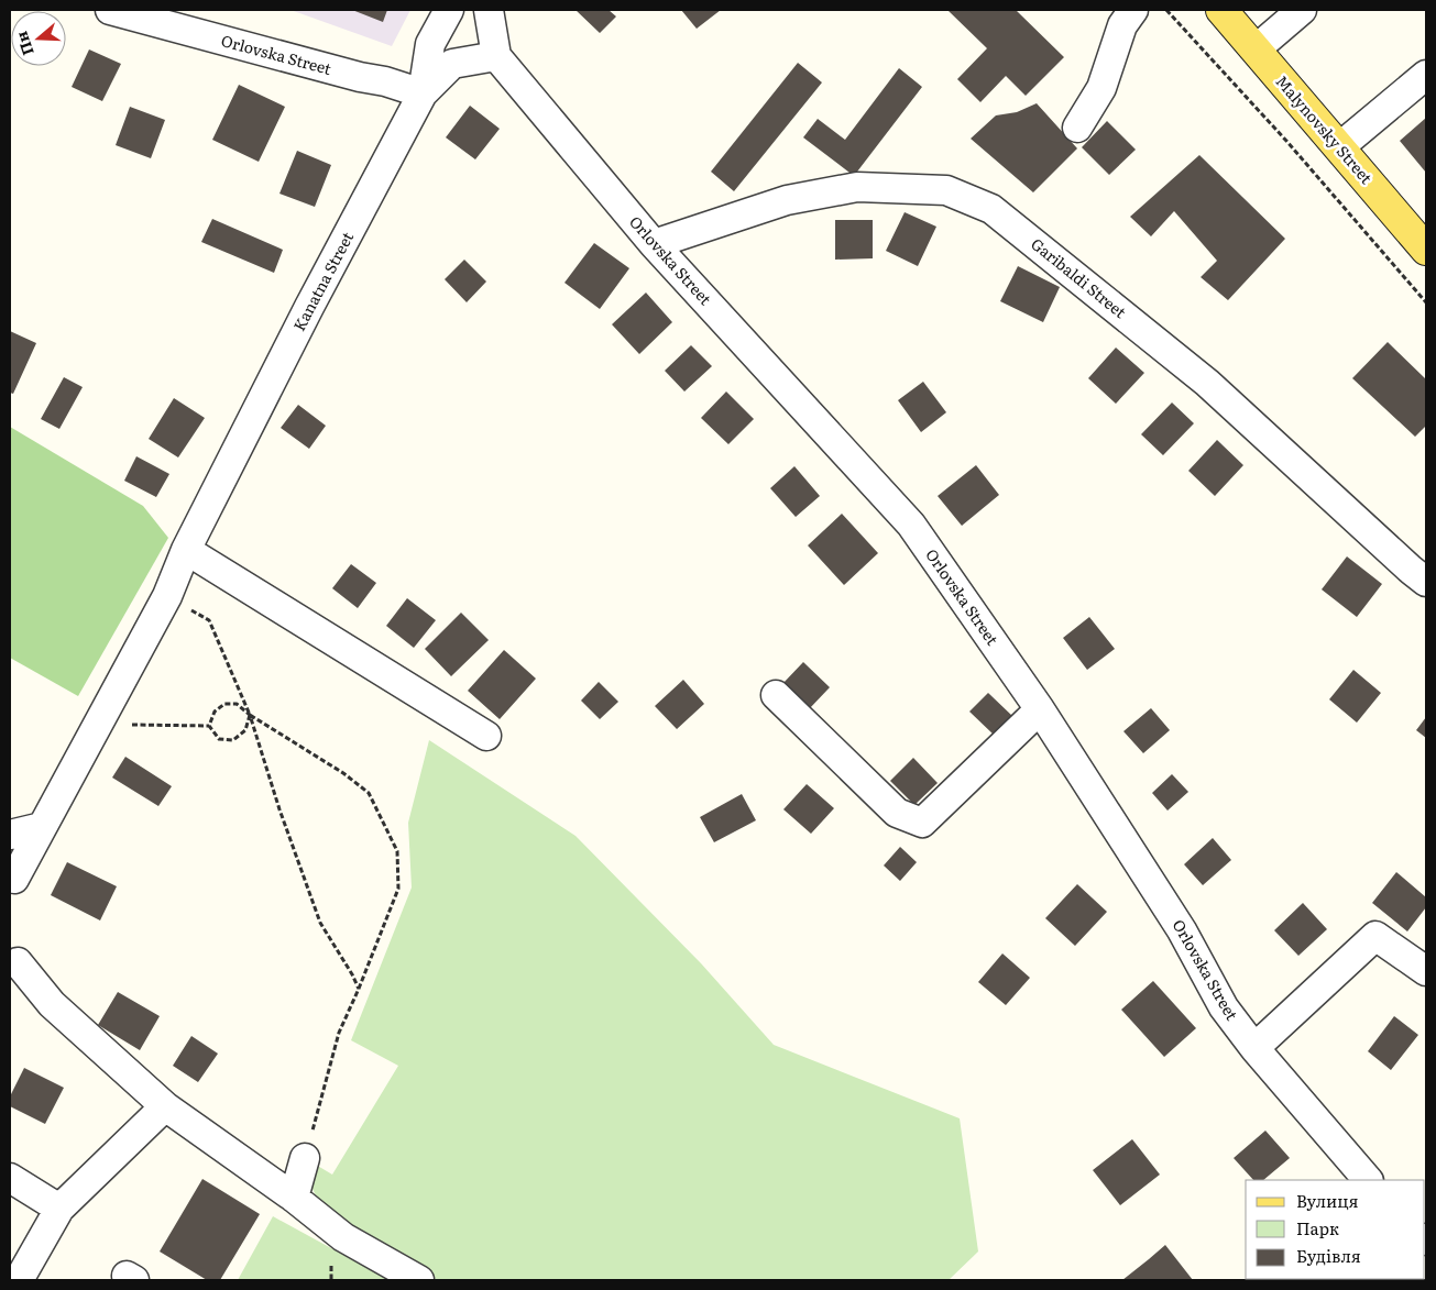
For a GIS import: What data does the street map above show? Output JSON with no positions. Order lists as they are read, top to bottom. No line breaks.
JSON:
{"streets":{"main road":["Malynovsky Street"],"street":["Orlovska Street","Garibaldi Street","Kanatna Street"]},"crossings":[["Orlovska Street","Garibaldi Street"],["Orlovska Street","Kanatna Street"]],"legend":["Вулиця","Парк","Будівля"],"north":"left"}
